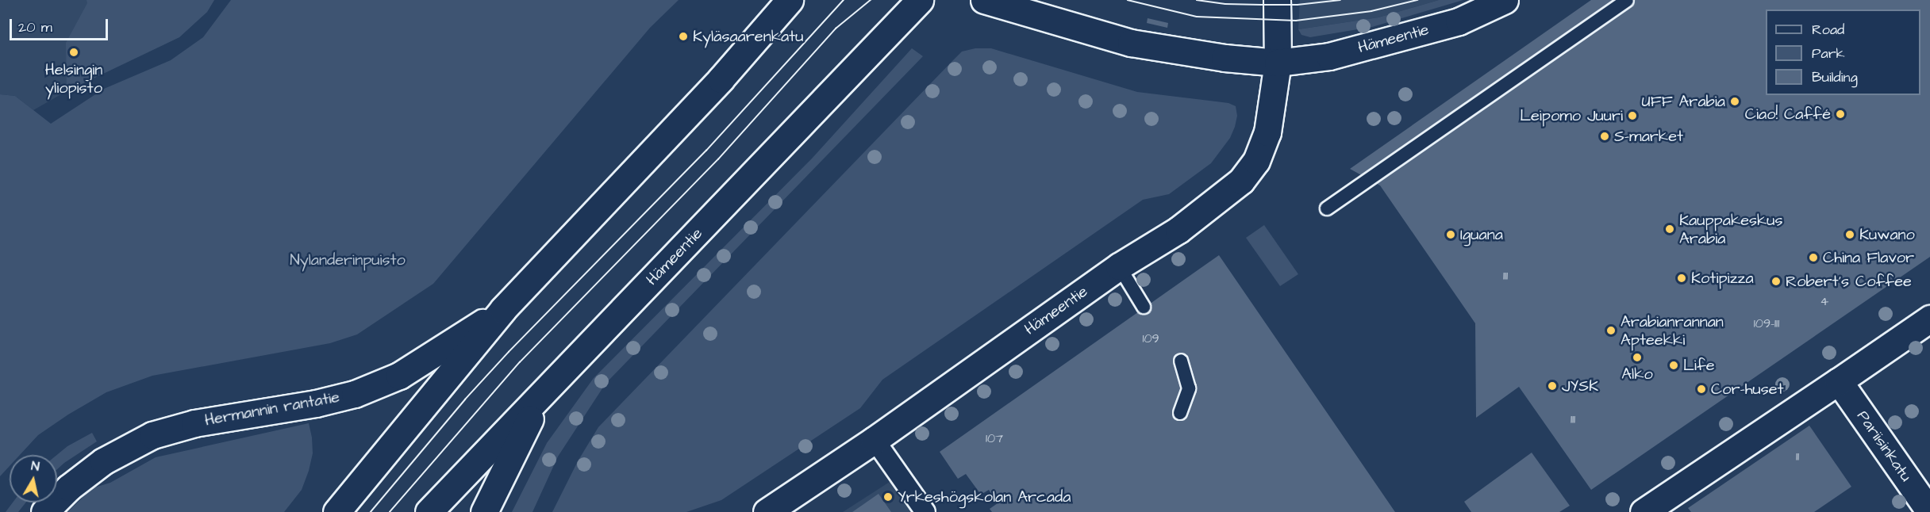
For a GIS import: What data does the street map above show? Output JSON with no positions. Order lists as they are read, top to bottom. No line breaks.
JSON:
{"streets":{"main road":["Hämeentie","Hermannin rantatie","Pariisinkatu"]},"parks":["Nylanderinpuisto"],"places":["Kyläsaarenkatu","Helsingin yliopisto","UFF Arabia","Ciao! Caffé","Leipomo Juuri","S-market","Kauppakeskus Arabia","Iguana","Kuwano","China Flavor","Kotipizza","Robert's Coffee","Arabianrannan Apteekki","Alko","Life","JYSK","Cor-huset","Yrkeshögskolan Arcada"],"house_numbers":["111","4","109-111","109","111","107","11"],"legend":["Road","Park","Building"],"scale_bar":"20 m","north":"top"}
